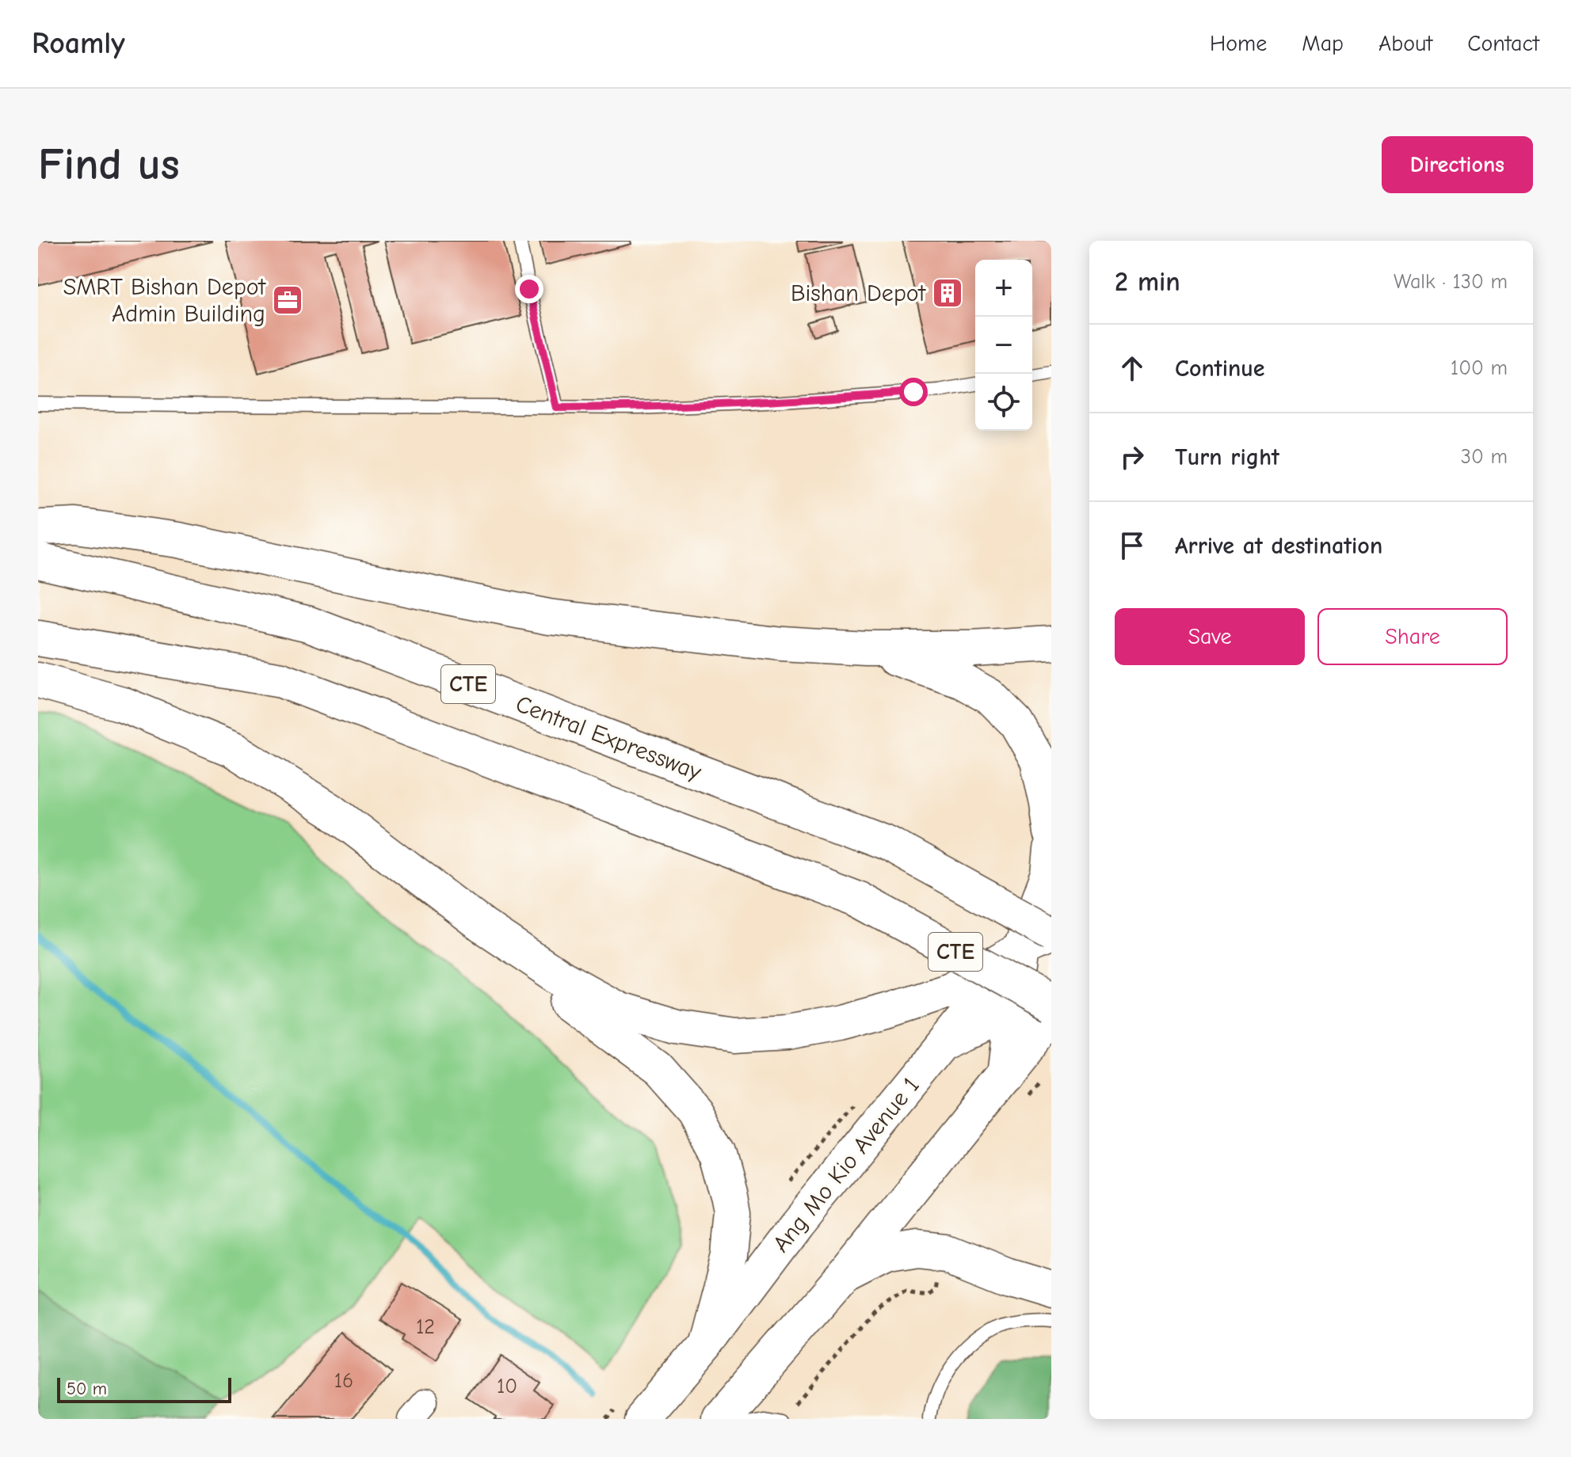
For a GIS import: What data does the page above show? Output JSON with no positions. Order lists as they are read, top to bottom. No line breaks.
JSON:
{"streets":{"main road":["CTE","Central Expressway","Ang Mo Kio Avenue 1"]},"crossings":[["Central Expressway","Ang Mo Kio Avenue 1"]],"places":{"building":["Bishan Depot"],"office":["SMRT Bishan Depot Admin Building"]},"house_numbers":["12","16","10"],"scale_bar":"50 m","page":{"header":"Roamly","nav":["Home","Map","About","Contact"],"buttons":["Directions",["Save","Share"]],"title":"Find us","heading":["2 min","Walk · 130 m"],"map_buttons":["+","−"],"list":[["Continue","100 m"],["Turn right","30 m"],"Arrive at destination"],"scale":"50 m"}}
